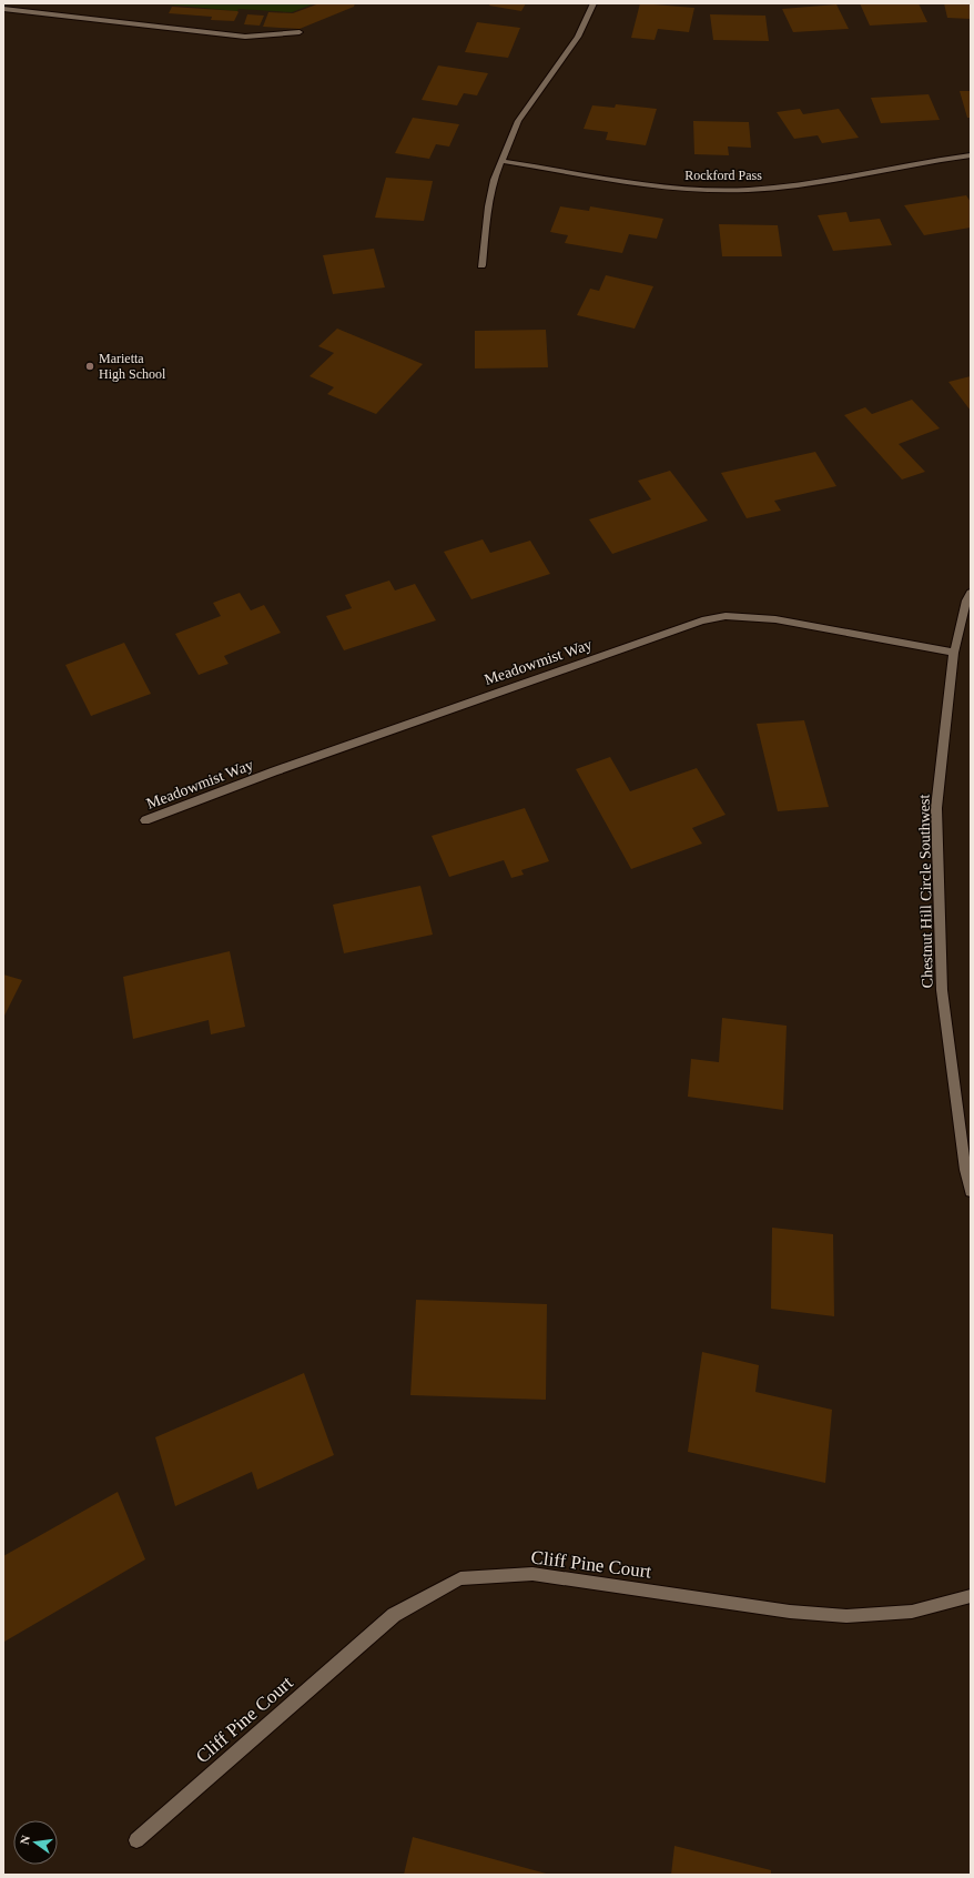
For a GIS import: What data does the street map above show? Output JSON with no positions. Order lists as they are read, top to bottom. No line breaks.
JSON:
{"streets":{"street":["Rockford Pass","Meadowmist Way","Chestnut Hill Circle Southwest","Cliff Pine Court"]},"crossings":[["Meadowmist Way","Chestnut Hill Circle Southwest"]],"places":["Marietta High School"],"north":"left"}
